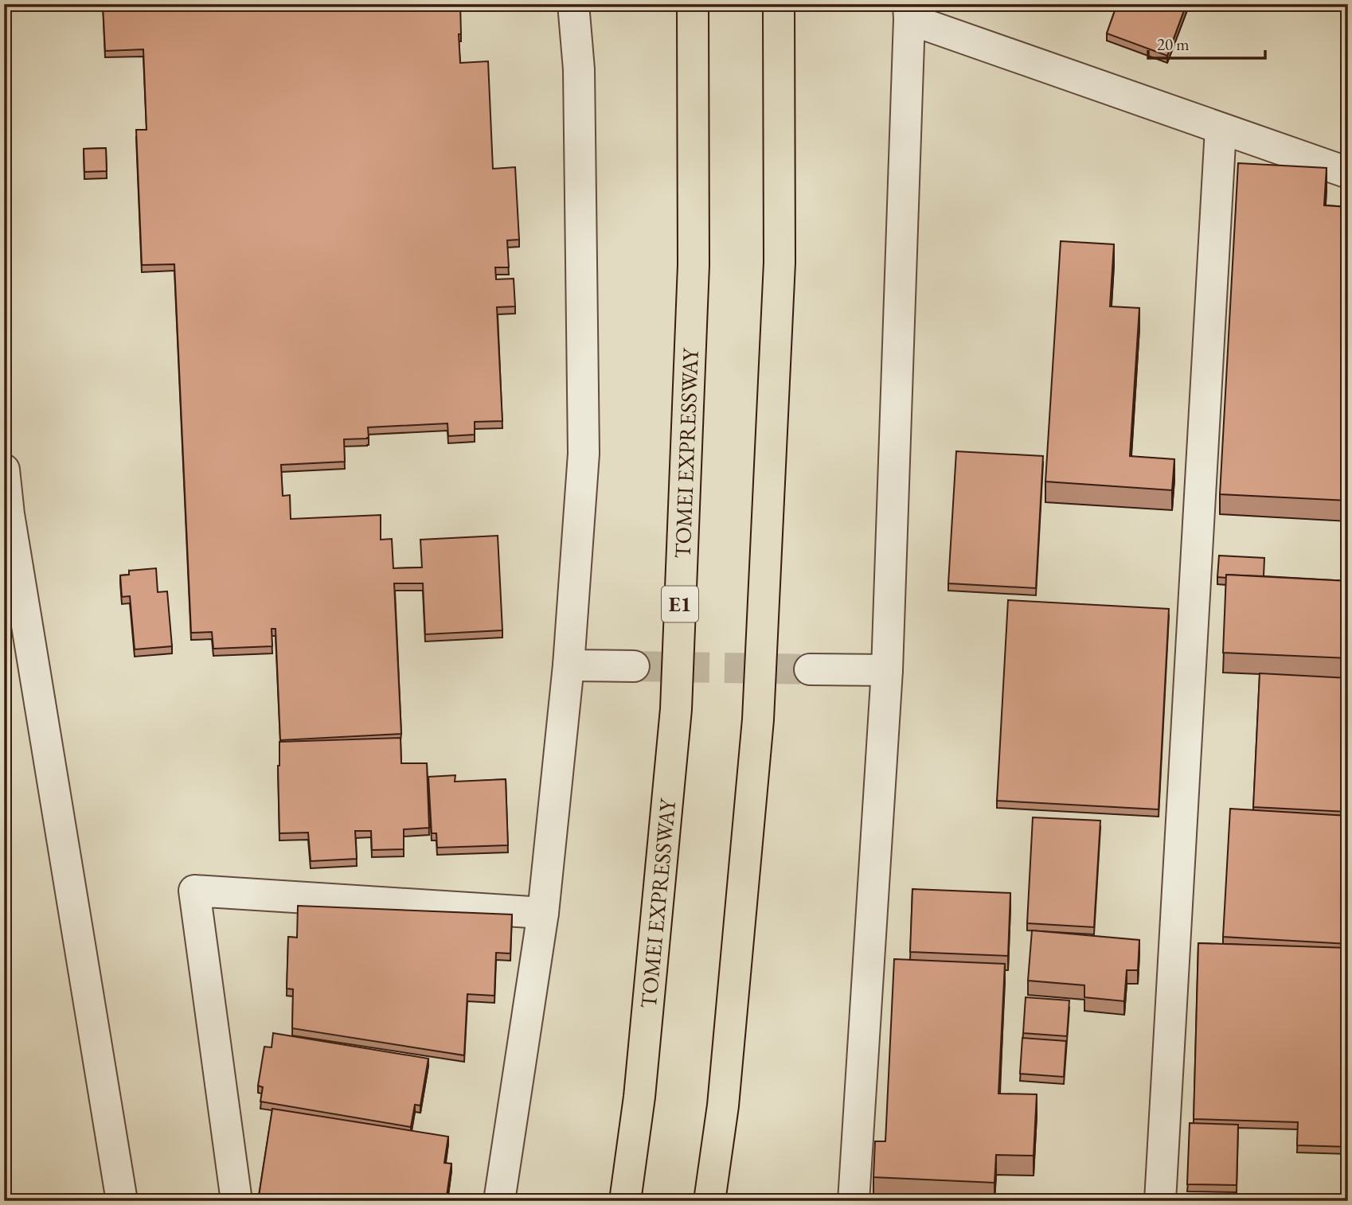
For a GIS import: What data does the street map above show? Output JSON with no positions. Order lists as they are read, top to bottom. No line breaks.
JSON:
{"streets":{"highway":["TOMEI EXPRESSWAY","E1"]},"scale_bar":"20 m"}
